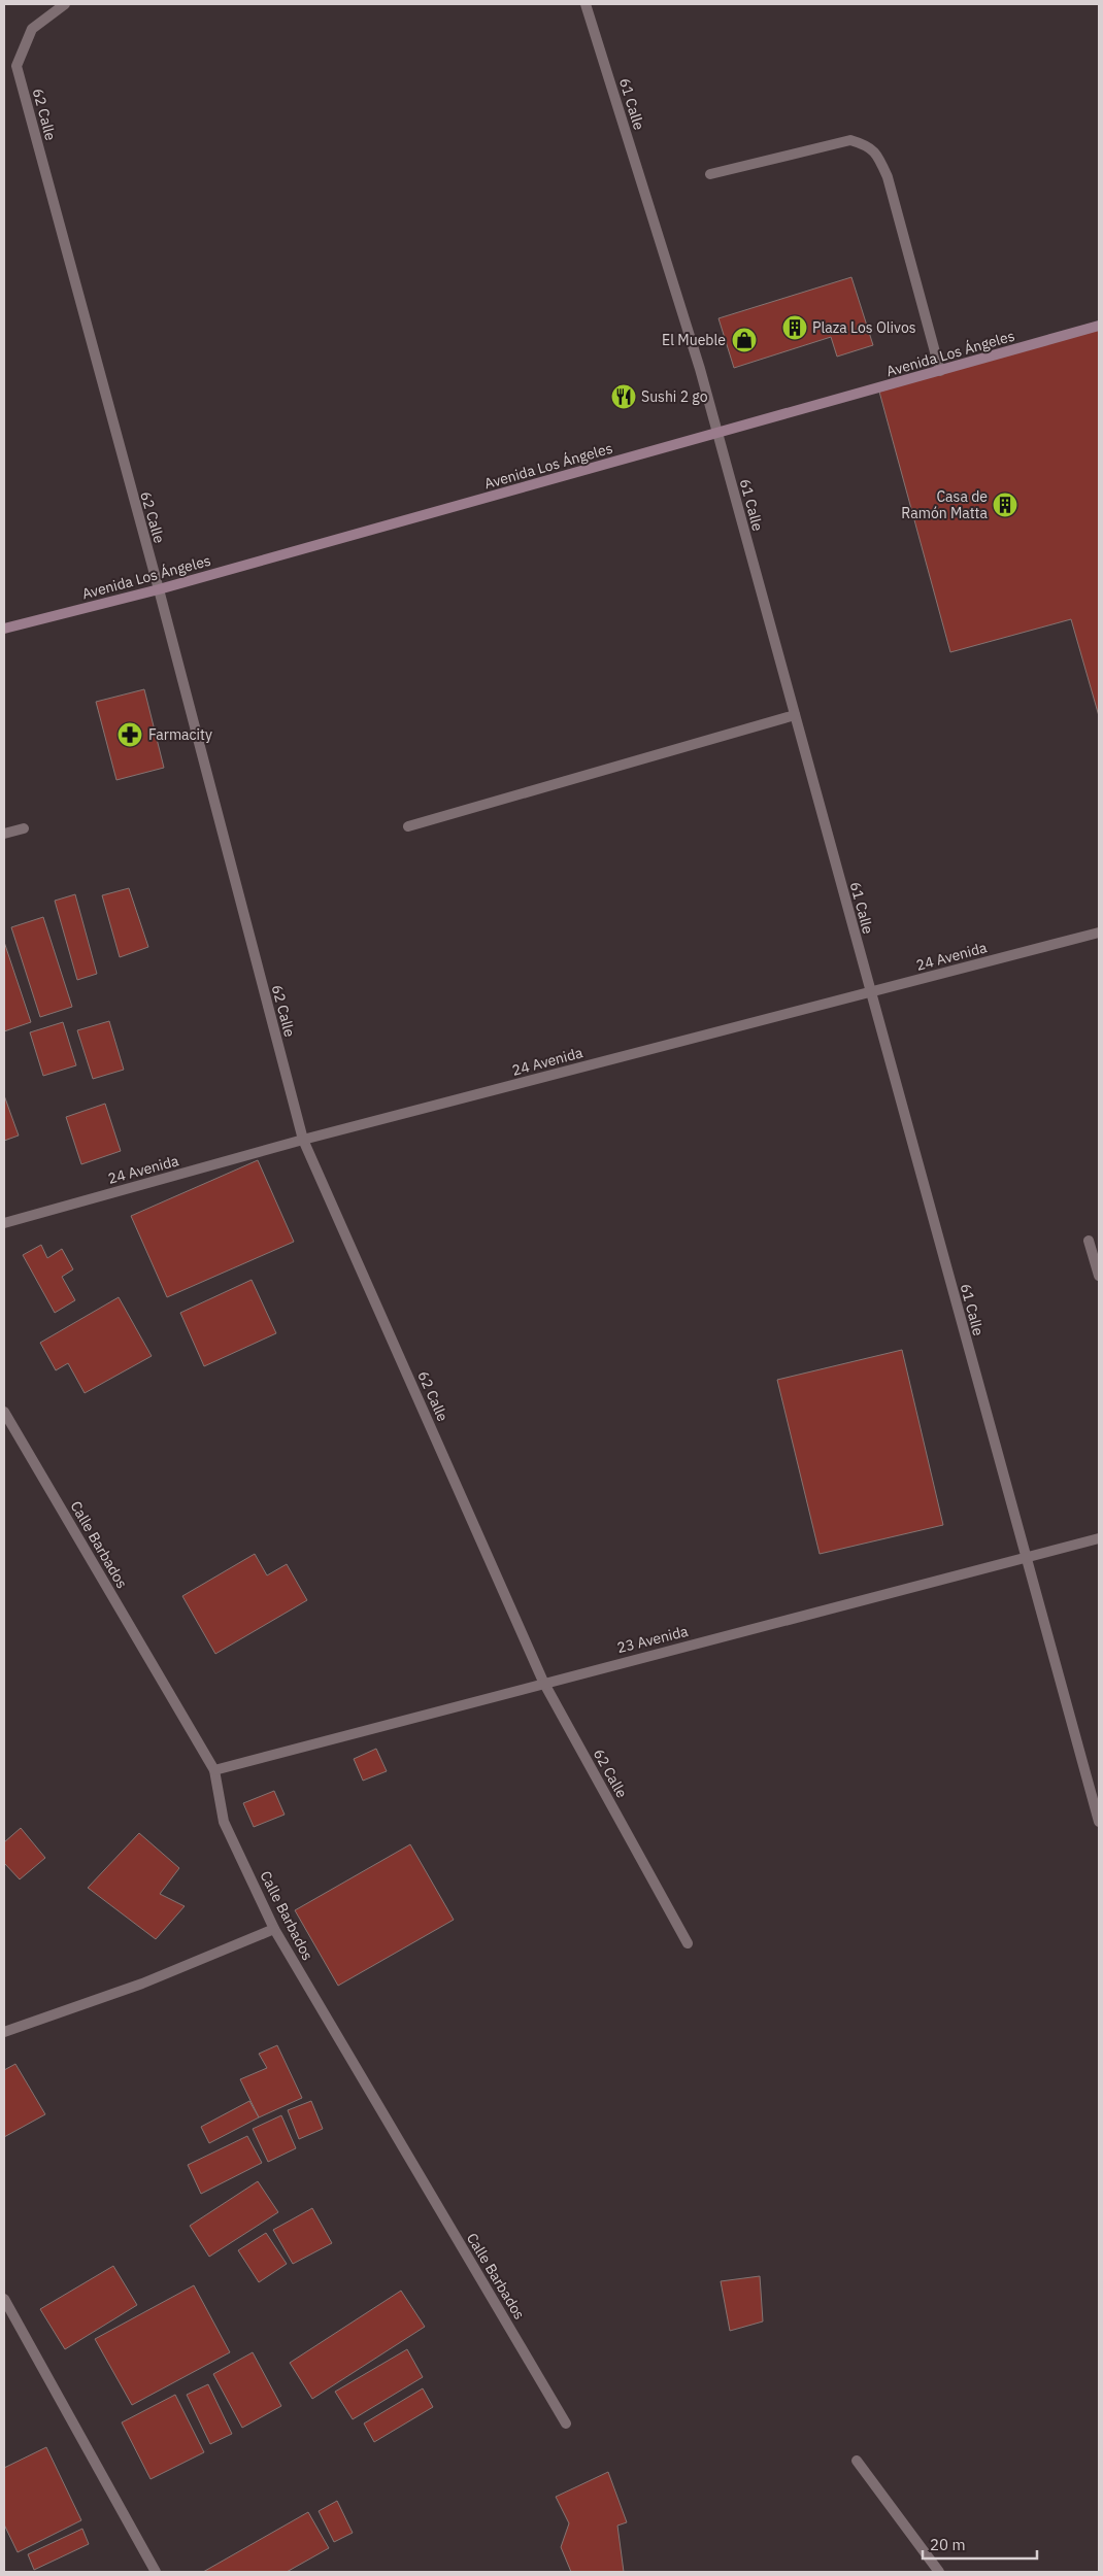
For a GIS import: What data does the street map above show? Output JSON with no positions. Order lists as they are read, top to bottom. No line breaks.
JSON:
{"streets":{"street":["61 Calle","62 Calle","Avenida Los Ángeles","24 Avenida","Calle Barbados","23 Avenida"]},"crossings":[["61 Calle","Avenida Los Ángeles"],["61 Calle","24 Avenida"],["61 Calle","23 Avenida"],["62 Calle","Avenida Los Ángeles"],["62 Calle","24 Avenida"],["62 Calle","23 Avenida"],["Calle Barbados","23 Avenida"]],"places":{"building":["Plaza Los Olivos","Casa de Ramón Matta"],"shop":["El Mueble"],"restaurant":["Sushi 2 go"],"pharmacy":["Farmacity"]},"scale_bar":"20 m"}
